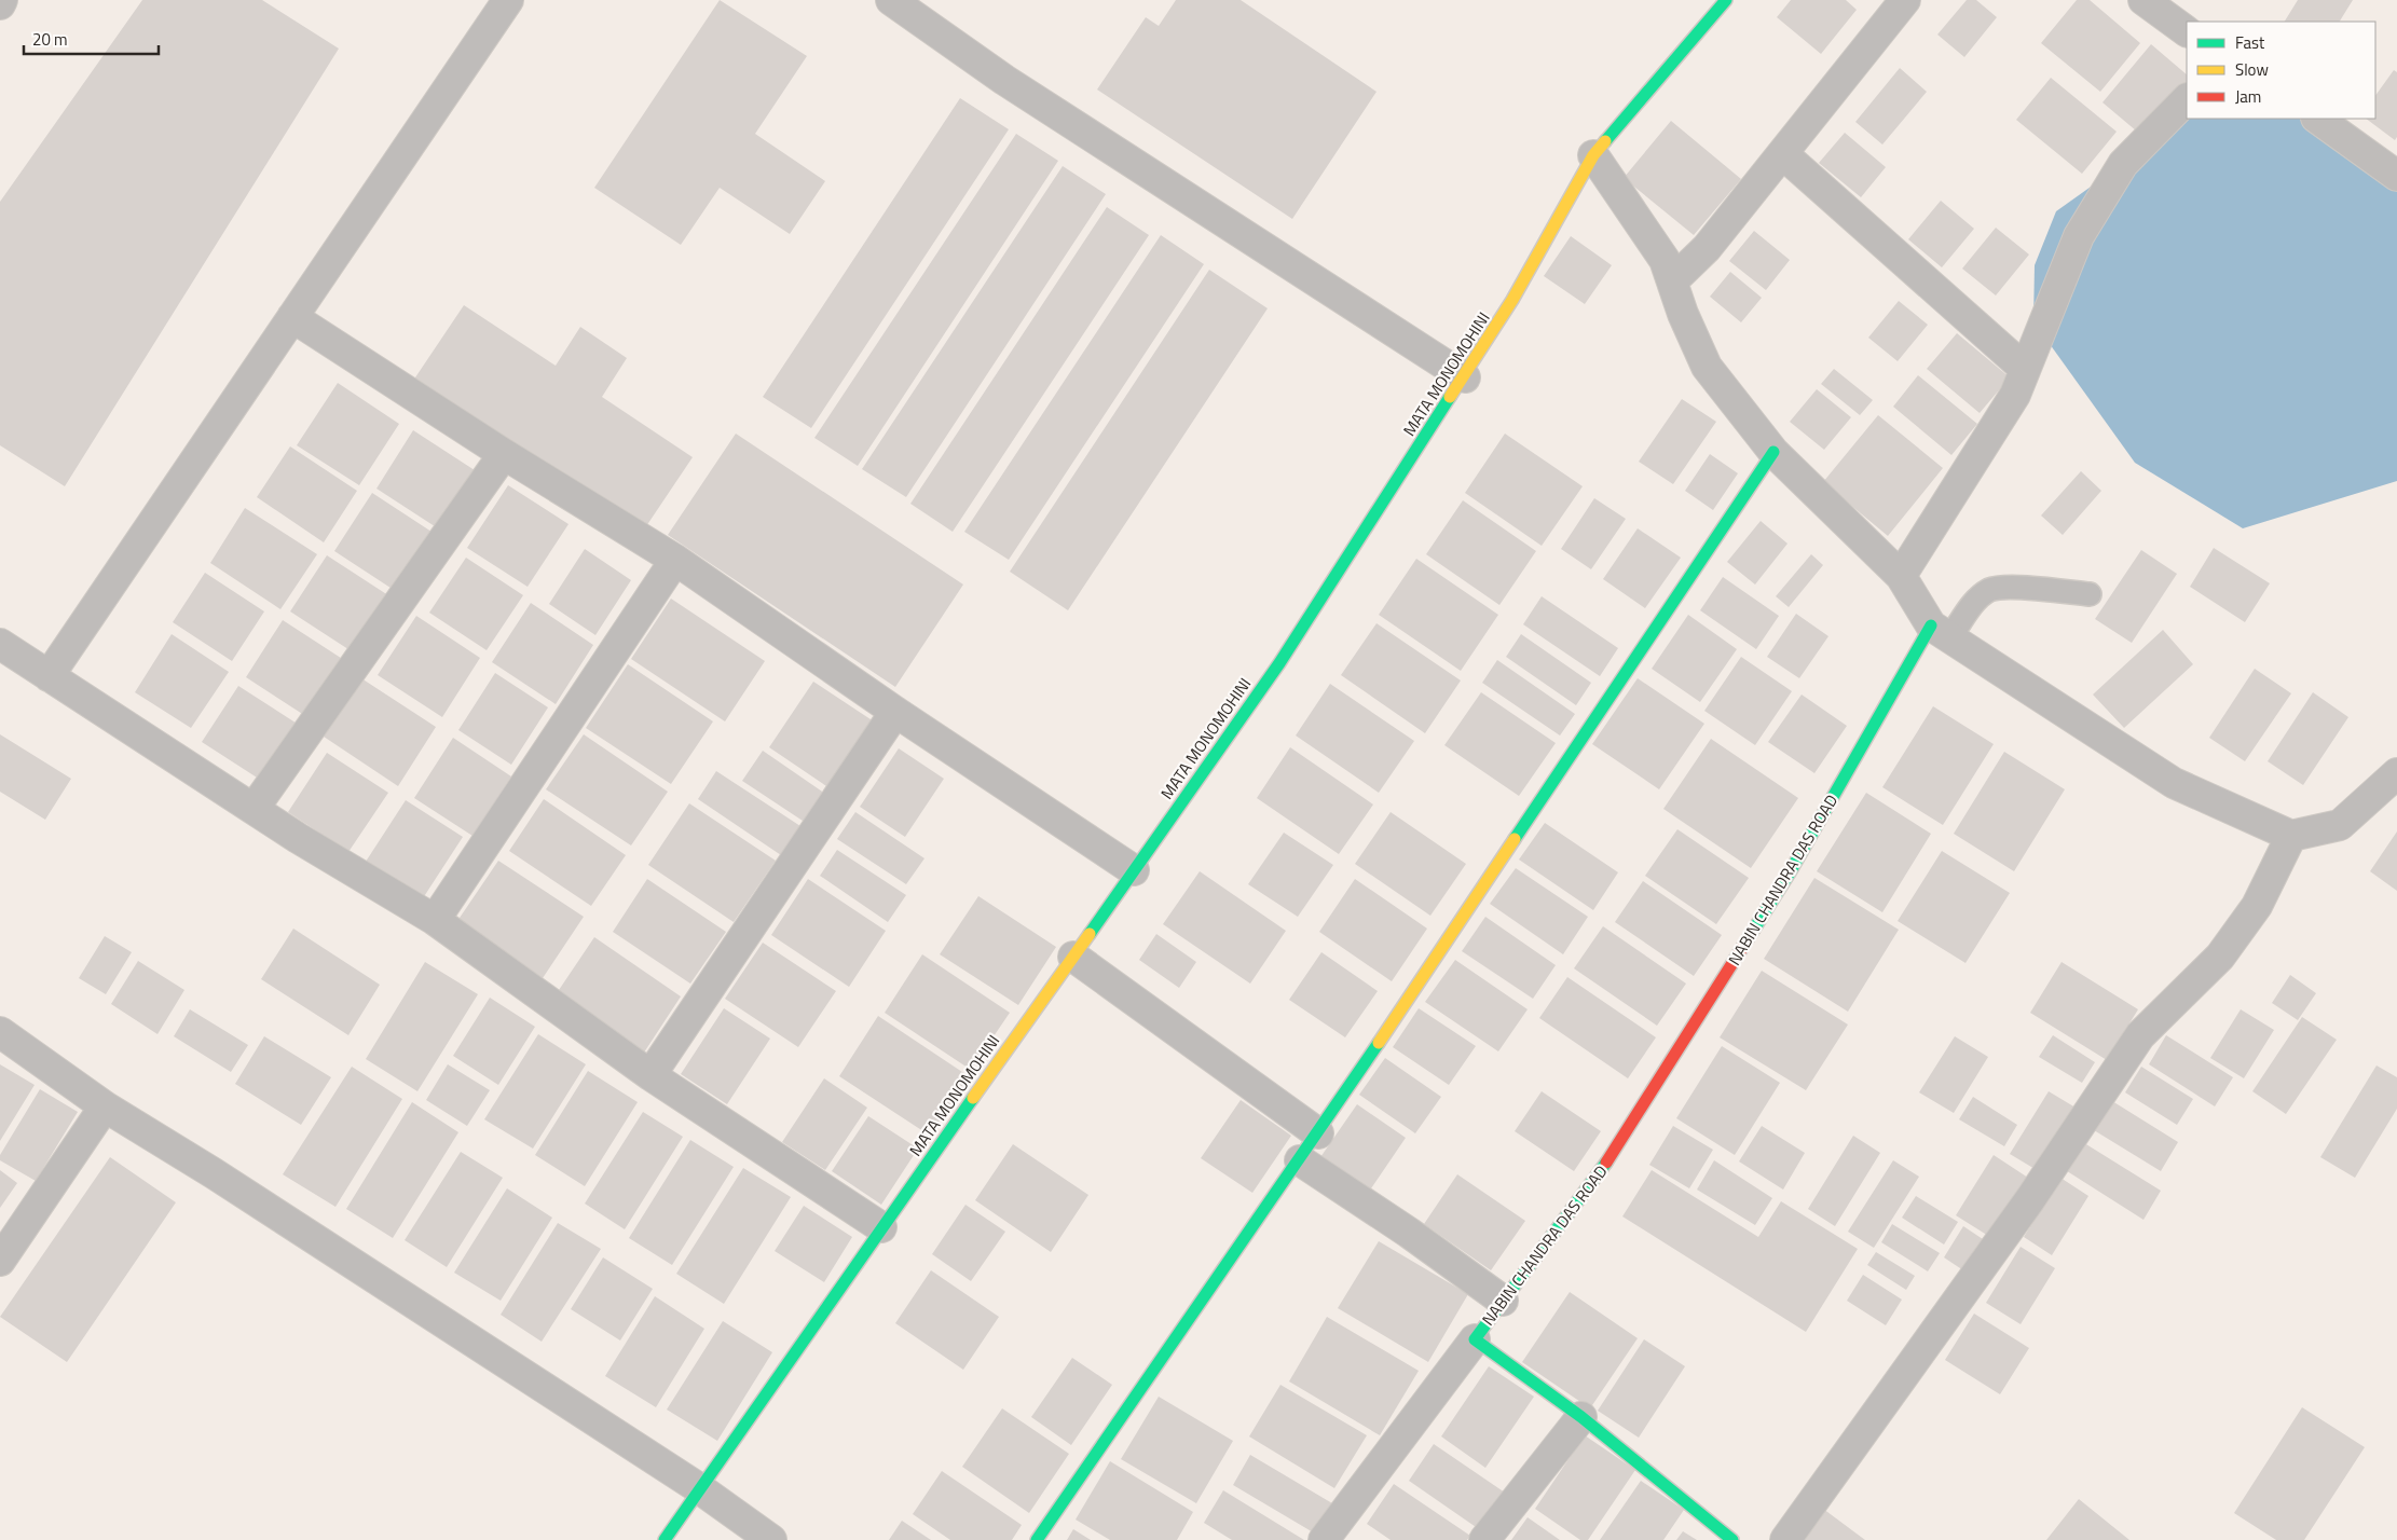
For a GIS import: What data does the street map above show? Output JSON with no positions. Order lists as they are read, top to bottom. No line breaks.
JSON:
{"streets":{"street":["MATA MONOMOHINI","NABIN CHANDRA DAS ROAD"]},"legend":["Fast","Slow","Jam"],"scale_bar":"20 m"}
